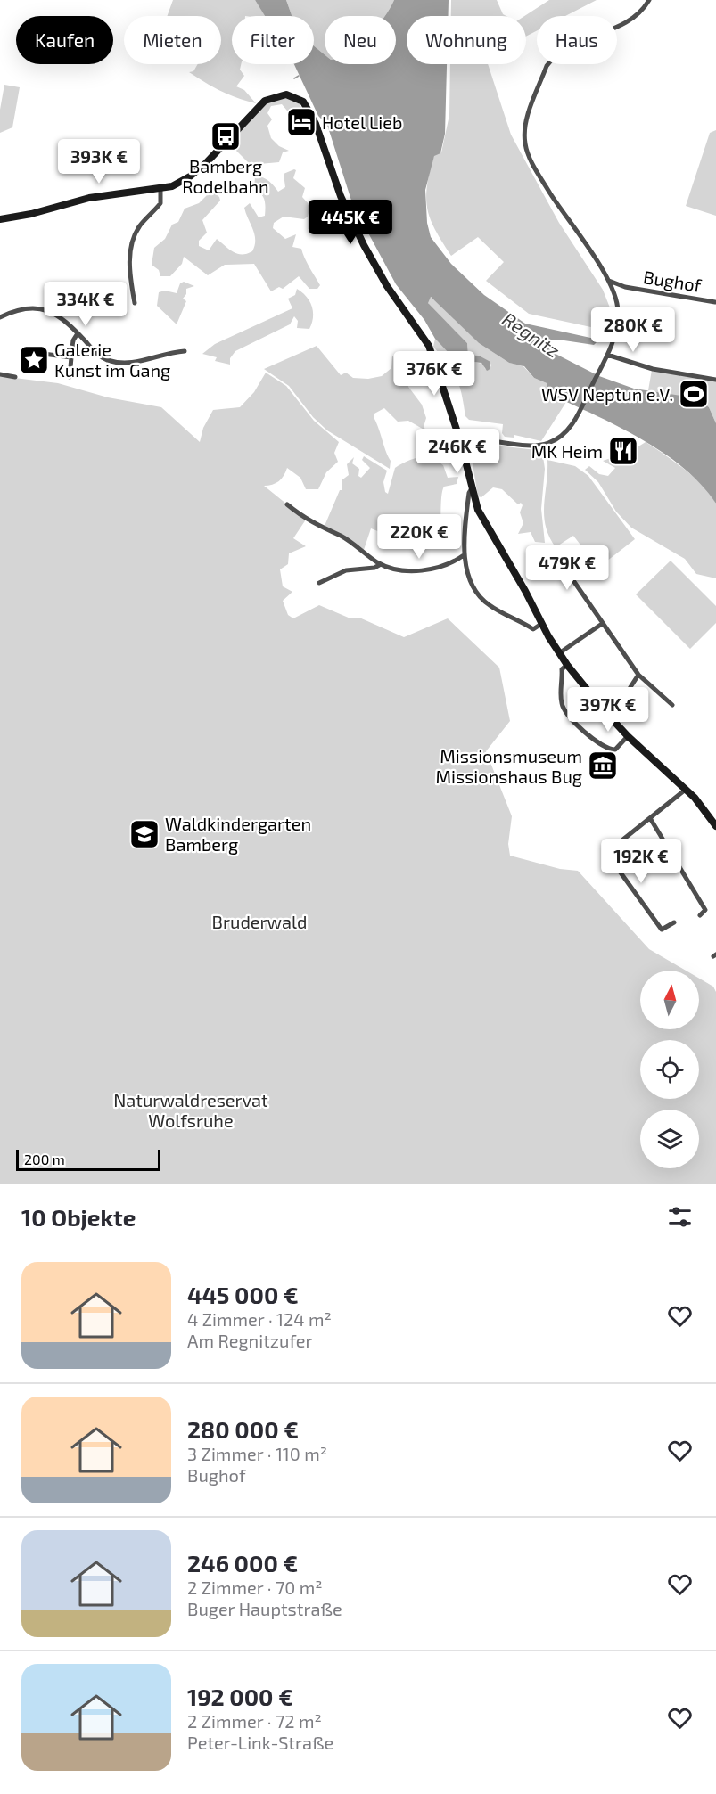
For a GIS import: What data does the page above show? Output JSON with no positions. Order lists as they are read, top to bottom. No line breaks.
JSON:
{"streets":{"street":["Bughof"]},"water":["Regnitz"],"parks":["Bruderwald","Naturwaldreservat Wolfsruhe"],"places":{"hotel":["Hotel Lieb"],"bus stop":["Bamberg Rodelbahn"],"place":["Galerie Kunst im Gang"],"sports":["WSV Neptun e.V."],"restaurant":["MK Heim"],"museum":["Missionsmuseum Missionshaus Bug"],"school or university":["Waldkindergarten Bamberg"]},"scale_bar":"200 m","north":"top","page":{"chip":["Kaufen","Mieten","Filter","Neu","Wohnung","Haus"],"price":["393K €","445K €","334K €","280K €","376K €","246K €","220K €","479K €","397K €","192K €"],"scale":"200 m","heading":"10 Objekte","list":[{"name":"445 000 €","note":"4 Zimmer · 124 m² · Am Regnitzufer"},{"name":"280 000 €","note":"3 Zimmer · 110 m² · Bughof"},{"name":"246 000 €","note":"2 Zimmer · 70 m² · Buger Hauptstraße"},{"name":"192 000 €","note":"2 Zimmer · 72 m² · Peter-Link-Straße"}]}}
